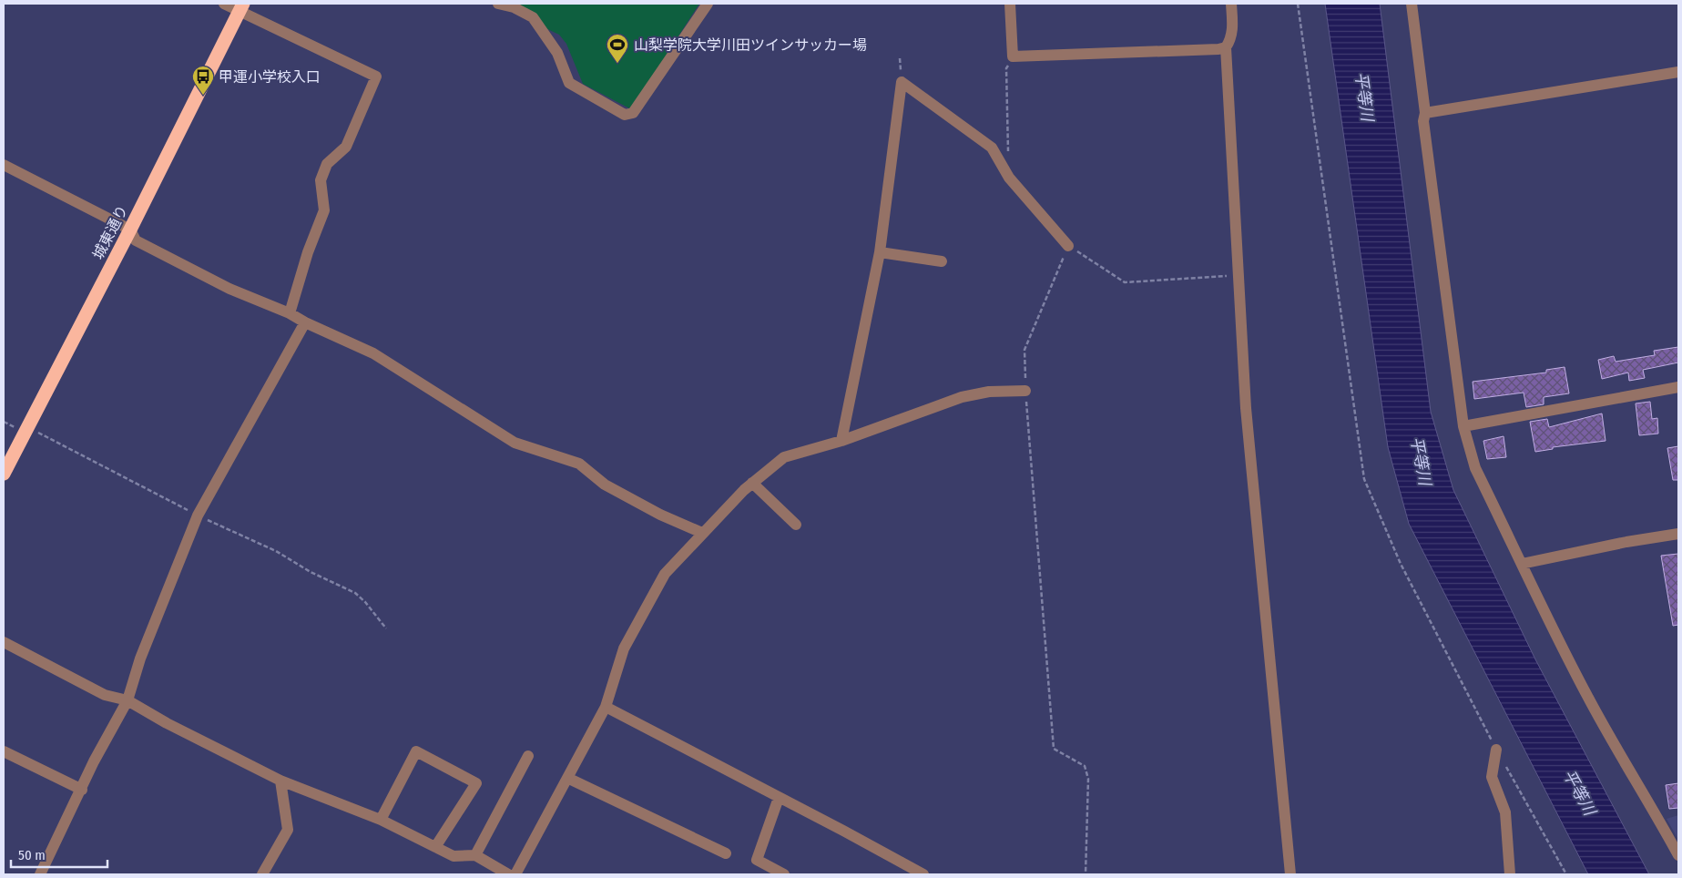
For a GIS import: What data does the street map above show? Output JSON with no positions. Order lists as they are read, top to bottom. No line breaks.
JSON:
{"streets":{"highway":["城東通り"]},"water":["平等川"],"places":{"sports":["山梨学院大学川田ツインサッカー場"],"bus stop":["甲運小学校入口"]},"scale_bar":"50 m"}
